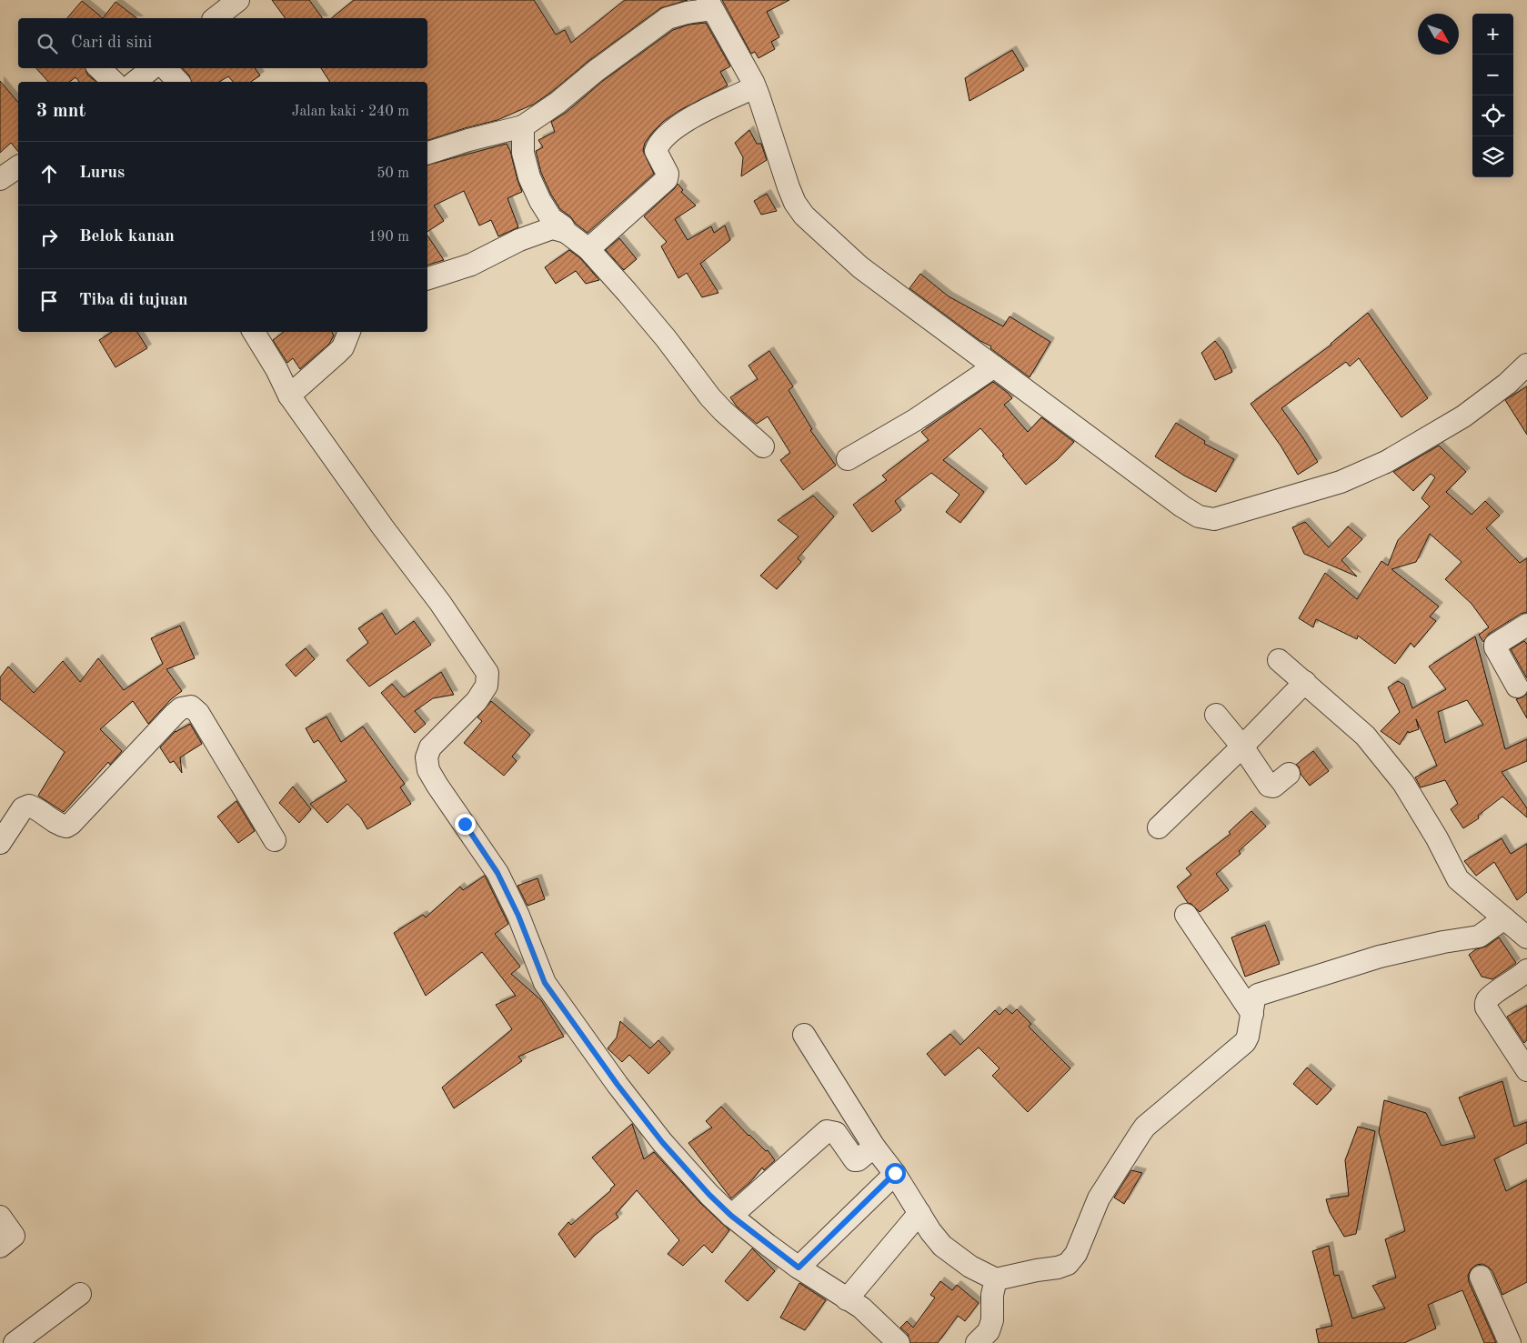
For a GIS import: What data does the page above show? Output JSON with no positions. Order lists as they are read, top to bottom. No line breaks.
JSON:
{"north":"bottom right","page":{"map_buttons":["+","−"],"search":"Cari di sini","heading":["3 mnt","Jalan kaki · 240 m"],"list":[["Lurus","50 m"],["Belok kanan","190 m"],"Tiba di tujuan"]}}
